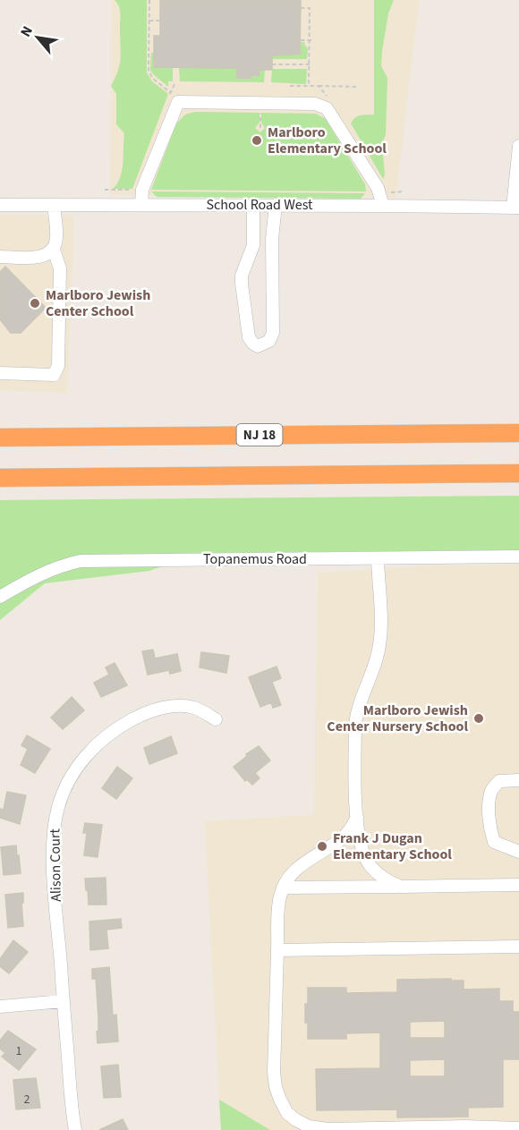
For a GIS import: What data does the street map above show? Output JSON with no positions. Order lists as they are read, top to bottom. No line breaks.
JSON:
{"streets":{"highway":["NJ 18"],"street":["School Road West","Topanemus Road","Alison Court"]},"places":["Marlboro Elementary School","Marlboro Jewish Center School","Marlboro Jewish Center Nursery School","Frank J Dugan Elementary School"],"house_numbers":["1","2"],"north":"top left"}
